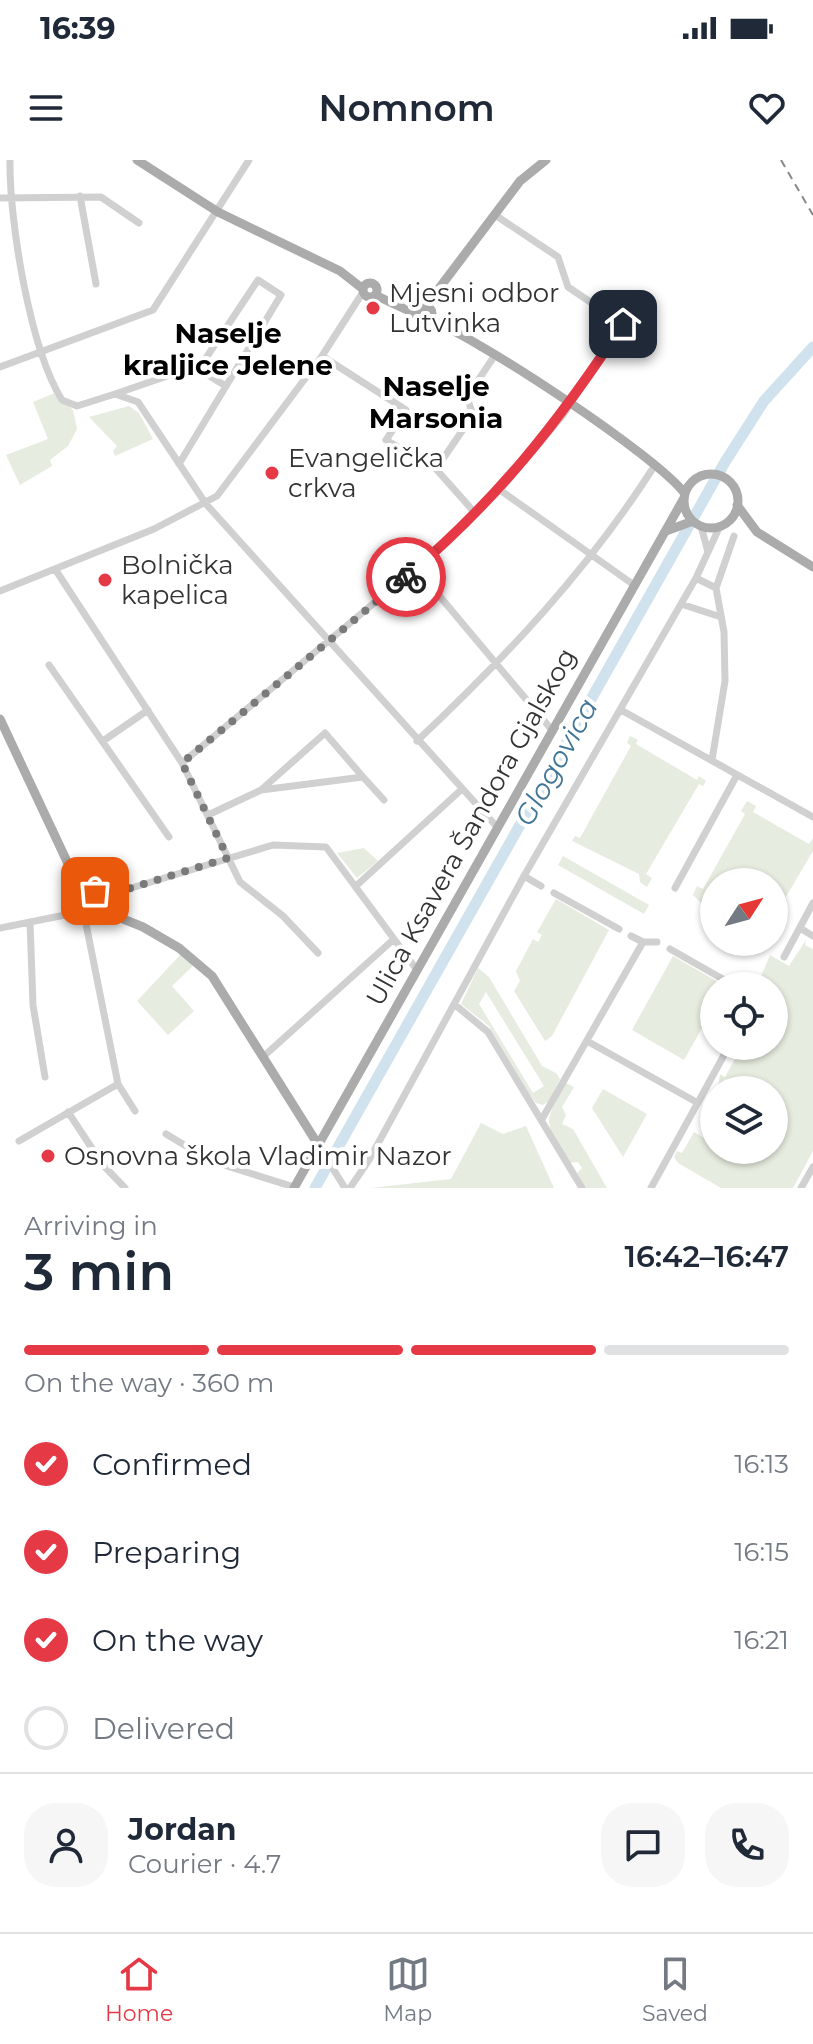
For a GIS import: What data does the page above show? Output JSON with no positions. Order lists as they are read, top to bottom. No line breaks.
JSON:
{"streets":{"main road":["Ulica Ksavera Šandora Gjalskog"]},"districts":["Naselje kraljice Jelene","Naselje Marsonia"],"water":["Glogovica"],"places":["Mjesni odbor Lutvinka","Evangelička crkva","Bolnička kapelica","Osnovna škola Vladimir Nazor"],"north":"top right","page":{"status":"16:39","header":"Nomnom","heading":["3 min","Arriving in","16:42–16:47"],"panel":["Jordan","Courier · 4.7"],"bar":"On the way · 360 m","list":[["Confirmed","16:13"],["Preparing","16:15"],["On the way","16:21"],"Delivered"],"tabs":["Home","Map","Saved"]}}
